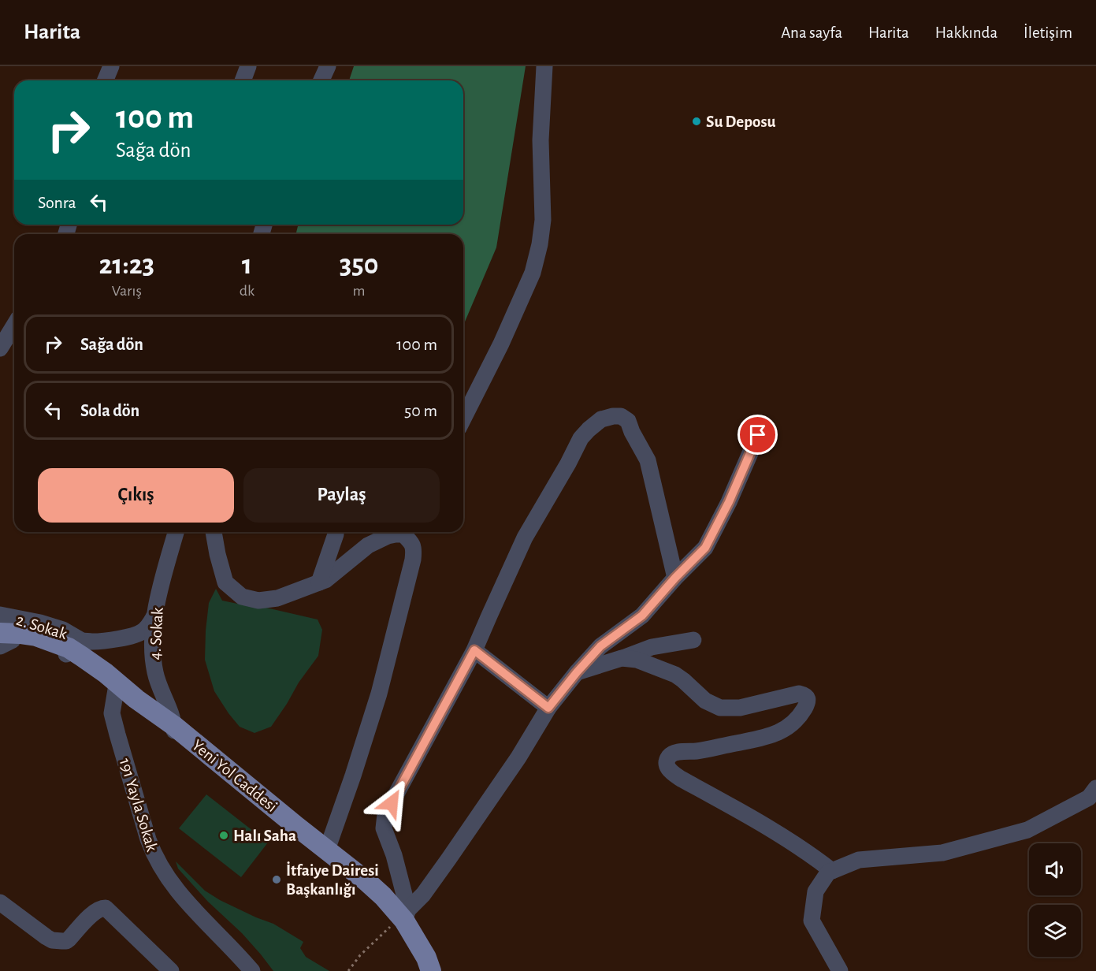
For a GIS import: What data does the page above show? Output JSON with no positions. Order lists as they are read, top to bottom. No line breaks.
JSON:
{"streets":{"main road":["Yeni Yol Caddesi"],"street":["2. Sokak","4. Sokak","191 Yayla Sokak"]},"crossings":[["2. Sokak","4. Sokak"],["2. Sokak","Yeni Yol Caddesi"],["4. Sokak","Yeni Yol Caddesi"],["Yeni Yol Caddesi","191 Yayla Sokak"]],"places":["Su Deposu","Halı Saha","İtfaiye Dairesi Başkanlığı"],"page":{"header":"Harita","nav":["Ana sayfa","Harita","Hakkında","İletişim"],"turn":["100 m","Sağa dön"],"then":"Sonra","eta":["21:23","Varış","1","dk","350","m"],"list":[{"name":"Sağa dön","value":"100 m"},{"name":"Sola dön","value":"50 m"}],"buttons":["Çıkış","Paylaş"]}}
